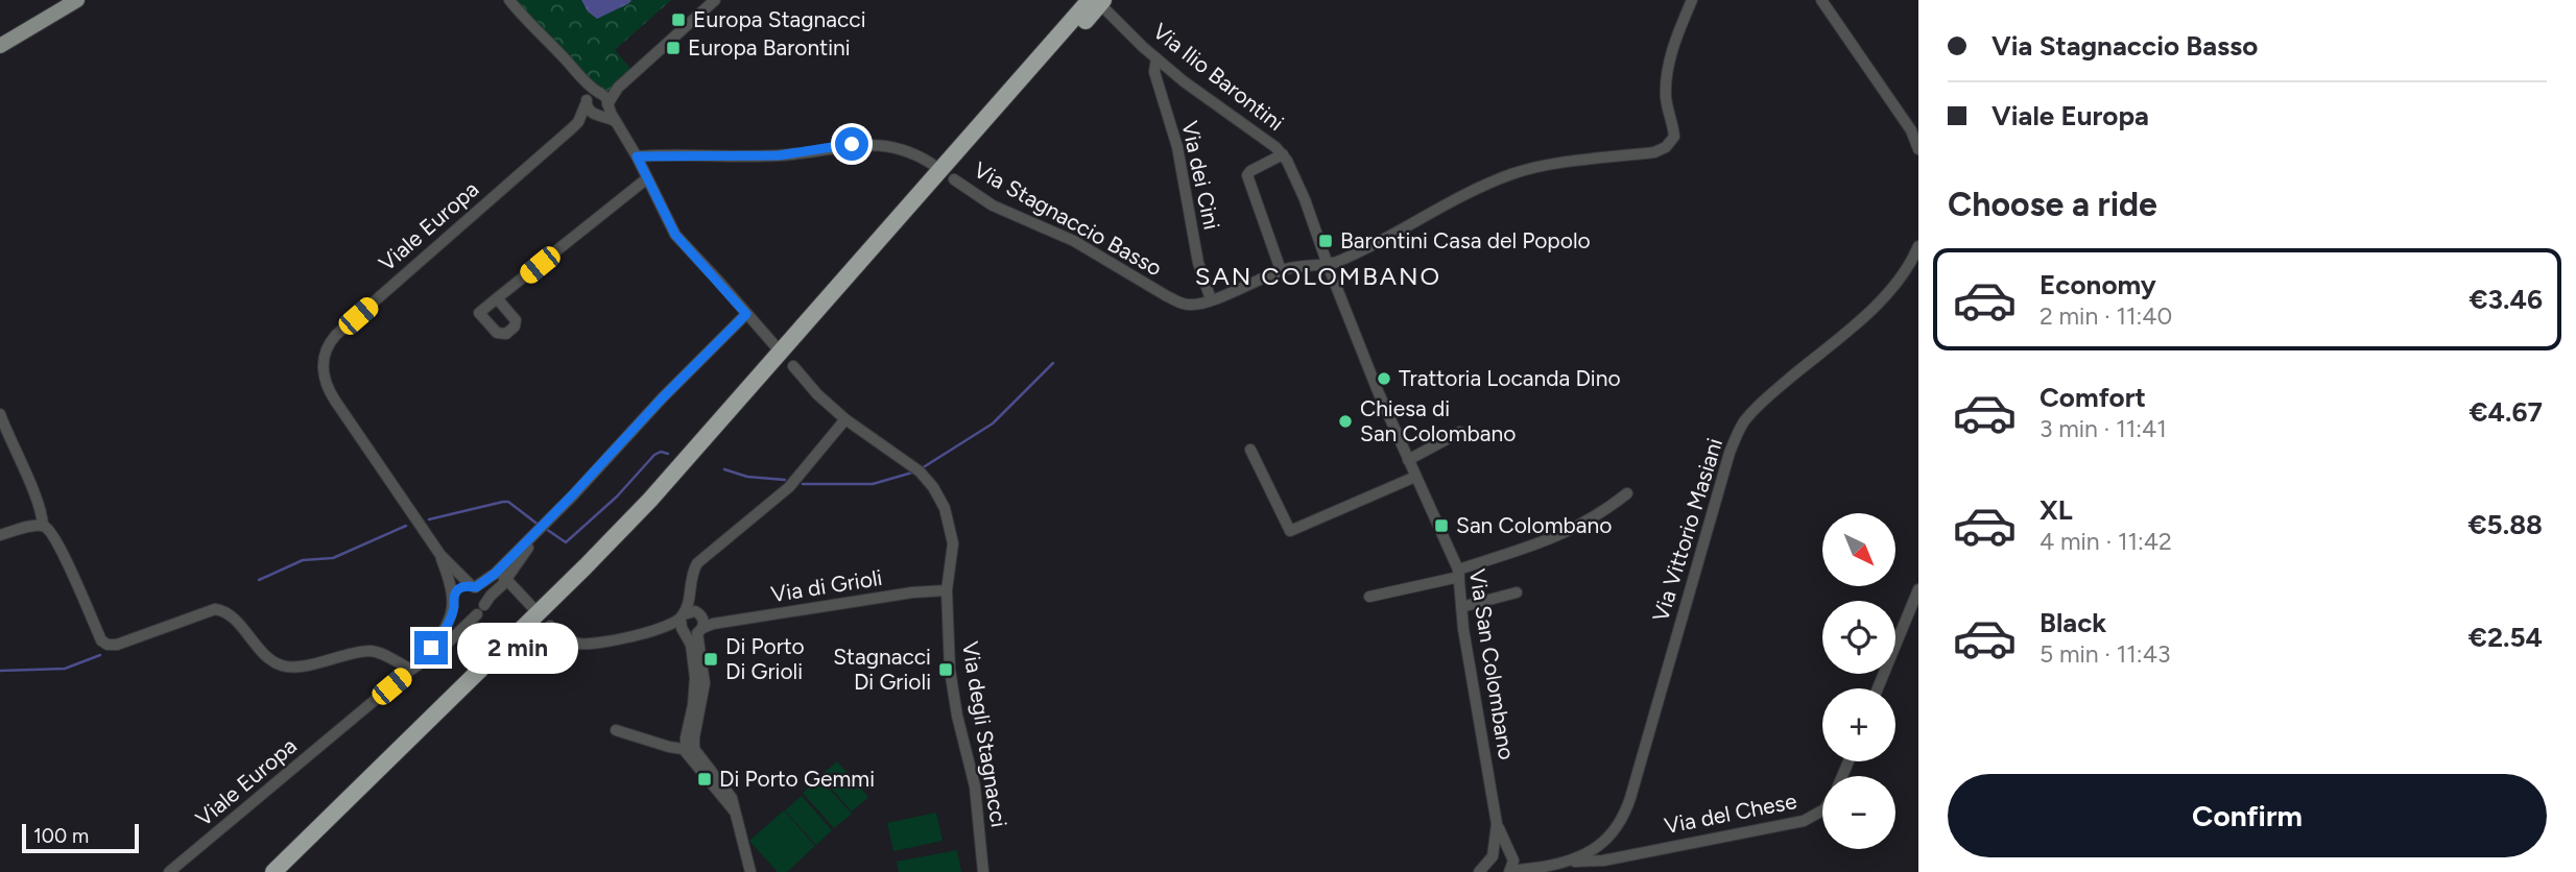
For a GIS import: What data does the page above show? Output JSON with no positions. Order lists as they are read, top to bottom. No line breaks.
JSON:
{"streets":{"street":["Via Ilio Barontini","Via dei Cini","Via Stagnaccio Basso","Viale Europa","Via Vittorio Masiani","Via di Grioli","Via San Colombano","Via degli Stagnacci","Via del Chese"]},"crossings":[["Via Ilio Barontini","Via dei Cini"],["Via Ilio Barontini","Via Stagnaccio Basso"],["Via Ilio Barontini","Via San Colombano"],["Via dei Cini","Via Stagnaccio Basso"],["Via Stagnaccio Basso","Via San Colombano"],["Via Vittorio Masiani","Via del Chese"],["Via di Grioli","Via degli Stagnacci"]],"districts":["SAN COLOMBANO"],"places":{"transit":["Europa Stagnacci","Europa Barontini","Barontini Casa del Popolo","San Colombano","Di Porto Di Grioli","Stagnacci Di Grioli","Di Porto Gemmi"],"other":["Trattoria Locanda Dino","Chiesa di San Colombano"]},"scale_bar":"100 m","north":"bottom right","page":{"banner":["Via Stagnaccio Basso","Viale Europa"],"heading":"Choose a ride","list":[{"name":"Economy","note":"2 min · 11:40","value":"€3.46"},{"name":"Comfort","note":"3 min · 11:41","value":"€4.67"},{"name":"XL","note":"4 min · 11:42","value":"€5.88"},{"name":"Black","note":"5 min · 11:43","value":"€2.54"}],"map_buttons":["+","−"],"bubble":"2 min","buttons":"Confirm","scale":"100 m"}}
